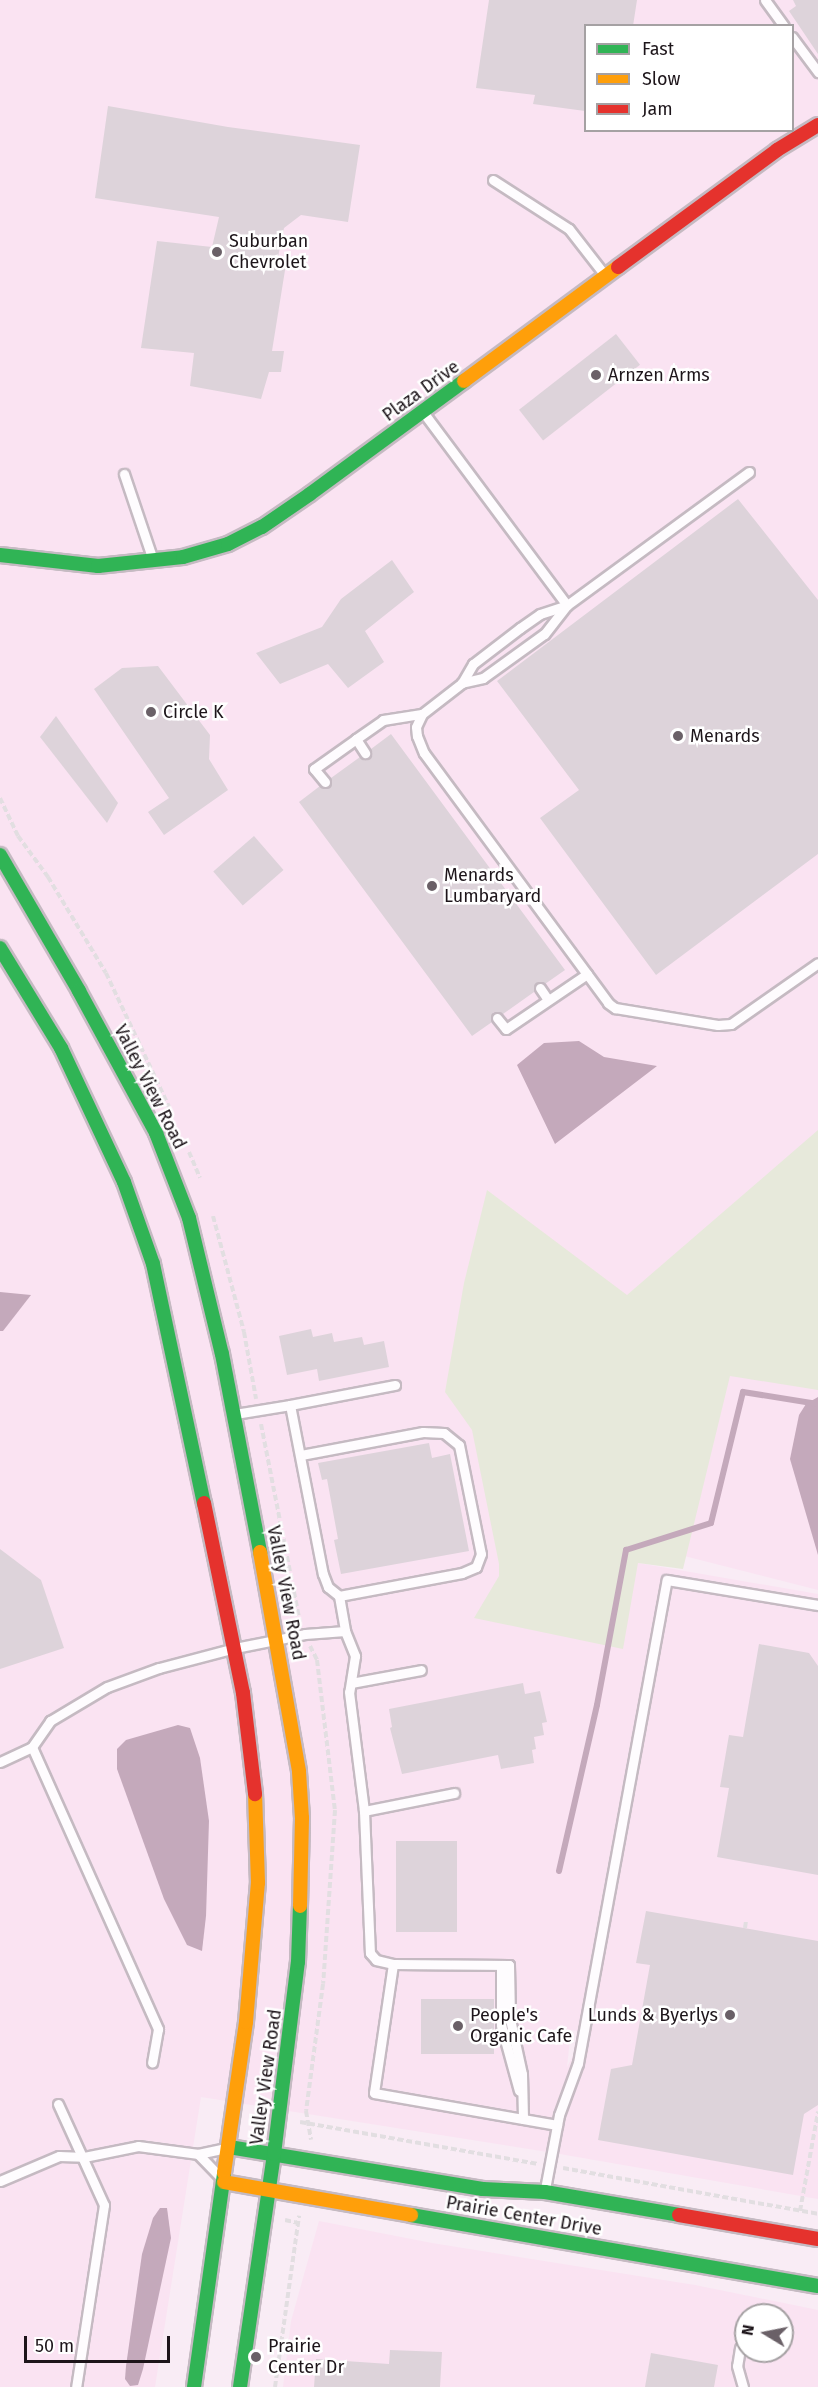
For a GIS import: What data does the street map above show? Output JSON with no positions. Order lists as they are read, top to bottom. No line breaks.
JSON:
{"streets":{"main road":["Plaza Drive","Valley View Road","Prairie Center Drive"]},"crossings":[["Valley View Road","Prairie Center Drive"]],"places":["Suburban Chevrolet","Arnzen Arms","Circle K","Menards","Menards Lumbaryard","Lunds & Byerlys","People's Organic Cafe","Prairie Center Dr"],"legend":["Fast","Slow","Jam"],"scale_bar":"50 m","north":"left"}
